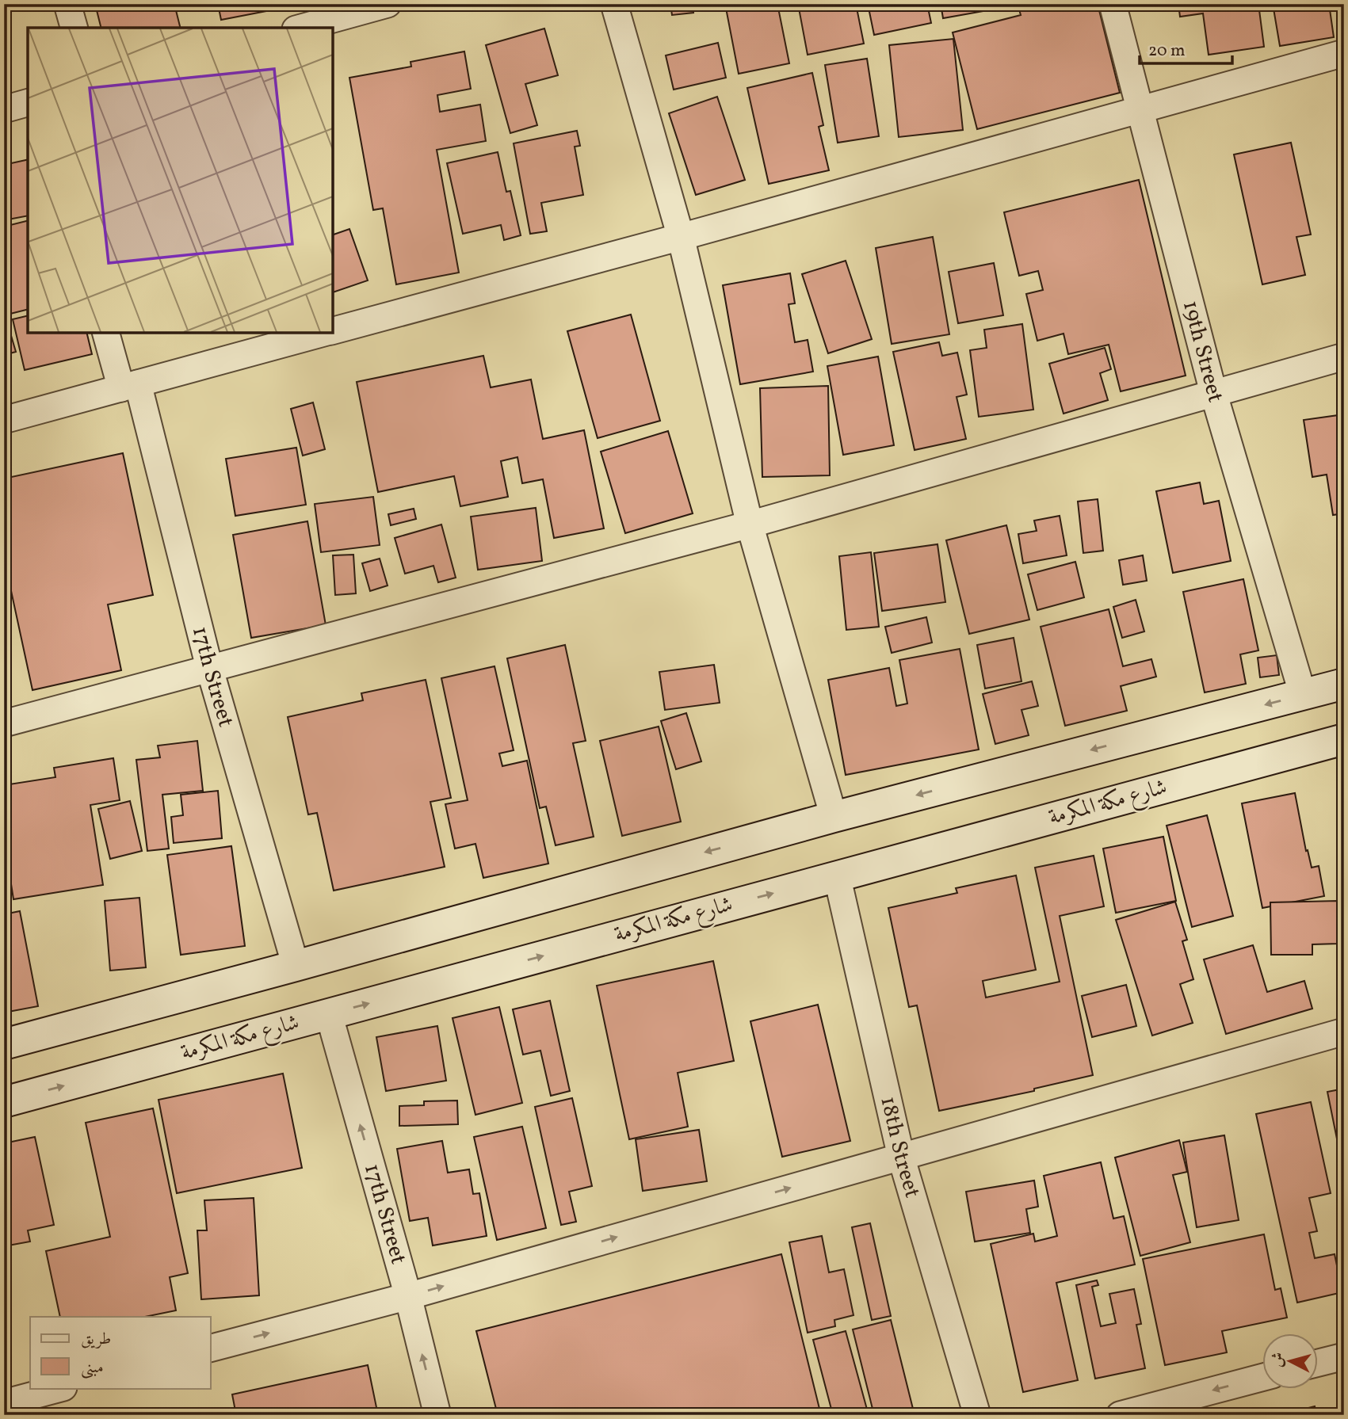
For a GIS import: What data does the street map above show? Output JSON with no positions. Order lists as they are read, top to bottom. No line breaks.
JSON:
{"streets":{"main road":["شارع مكة المكرمة"],"street":["19th Street","17th Street","18th Street"]},"crossings":[["17th Street","شارع مكة المكرمة"],["شارع مكة المكرمة","18th Street"]],"one_way":["17th Street"],"legend":["طريق","مبنى"],"scale_bar":"20 m","north":"left"}
